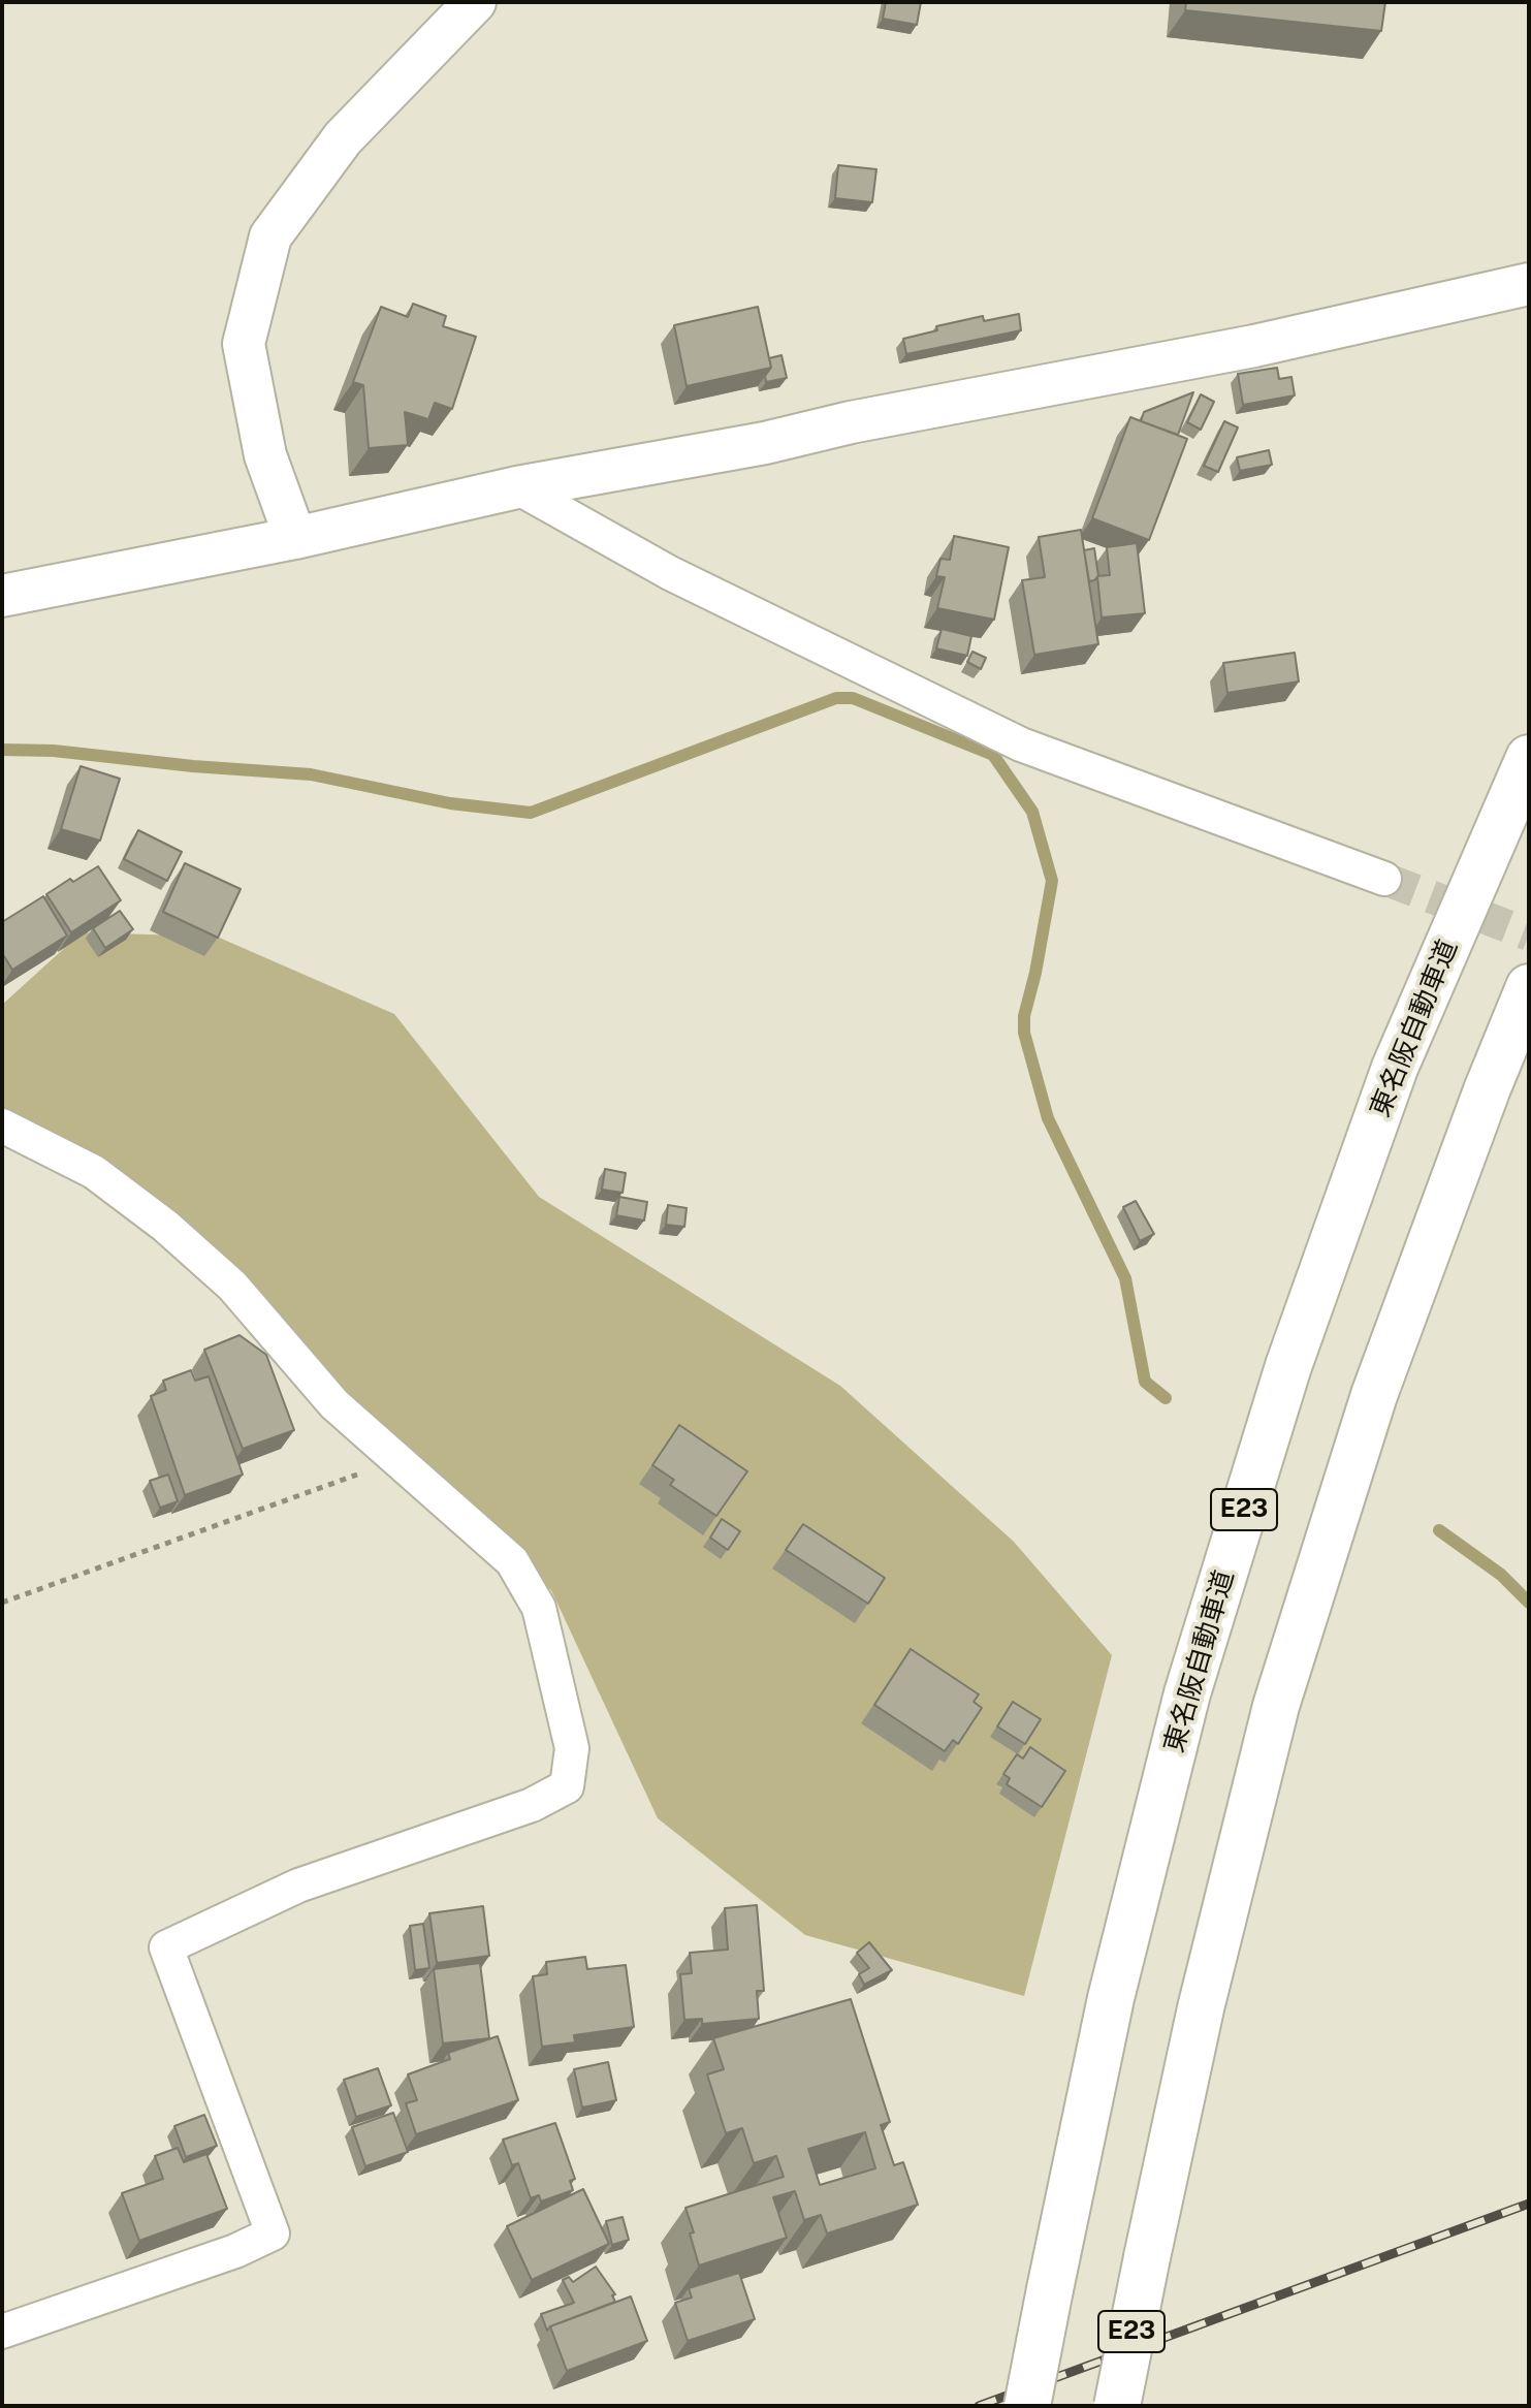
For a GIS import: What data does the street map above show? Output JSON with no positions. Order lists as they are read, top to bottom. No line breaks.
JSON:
{"streets":{"highway":["東名阪自動車道","E23"]}}
